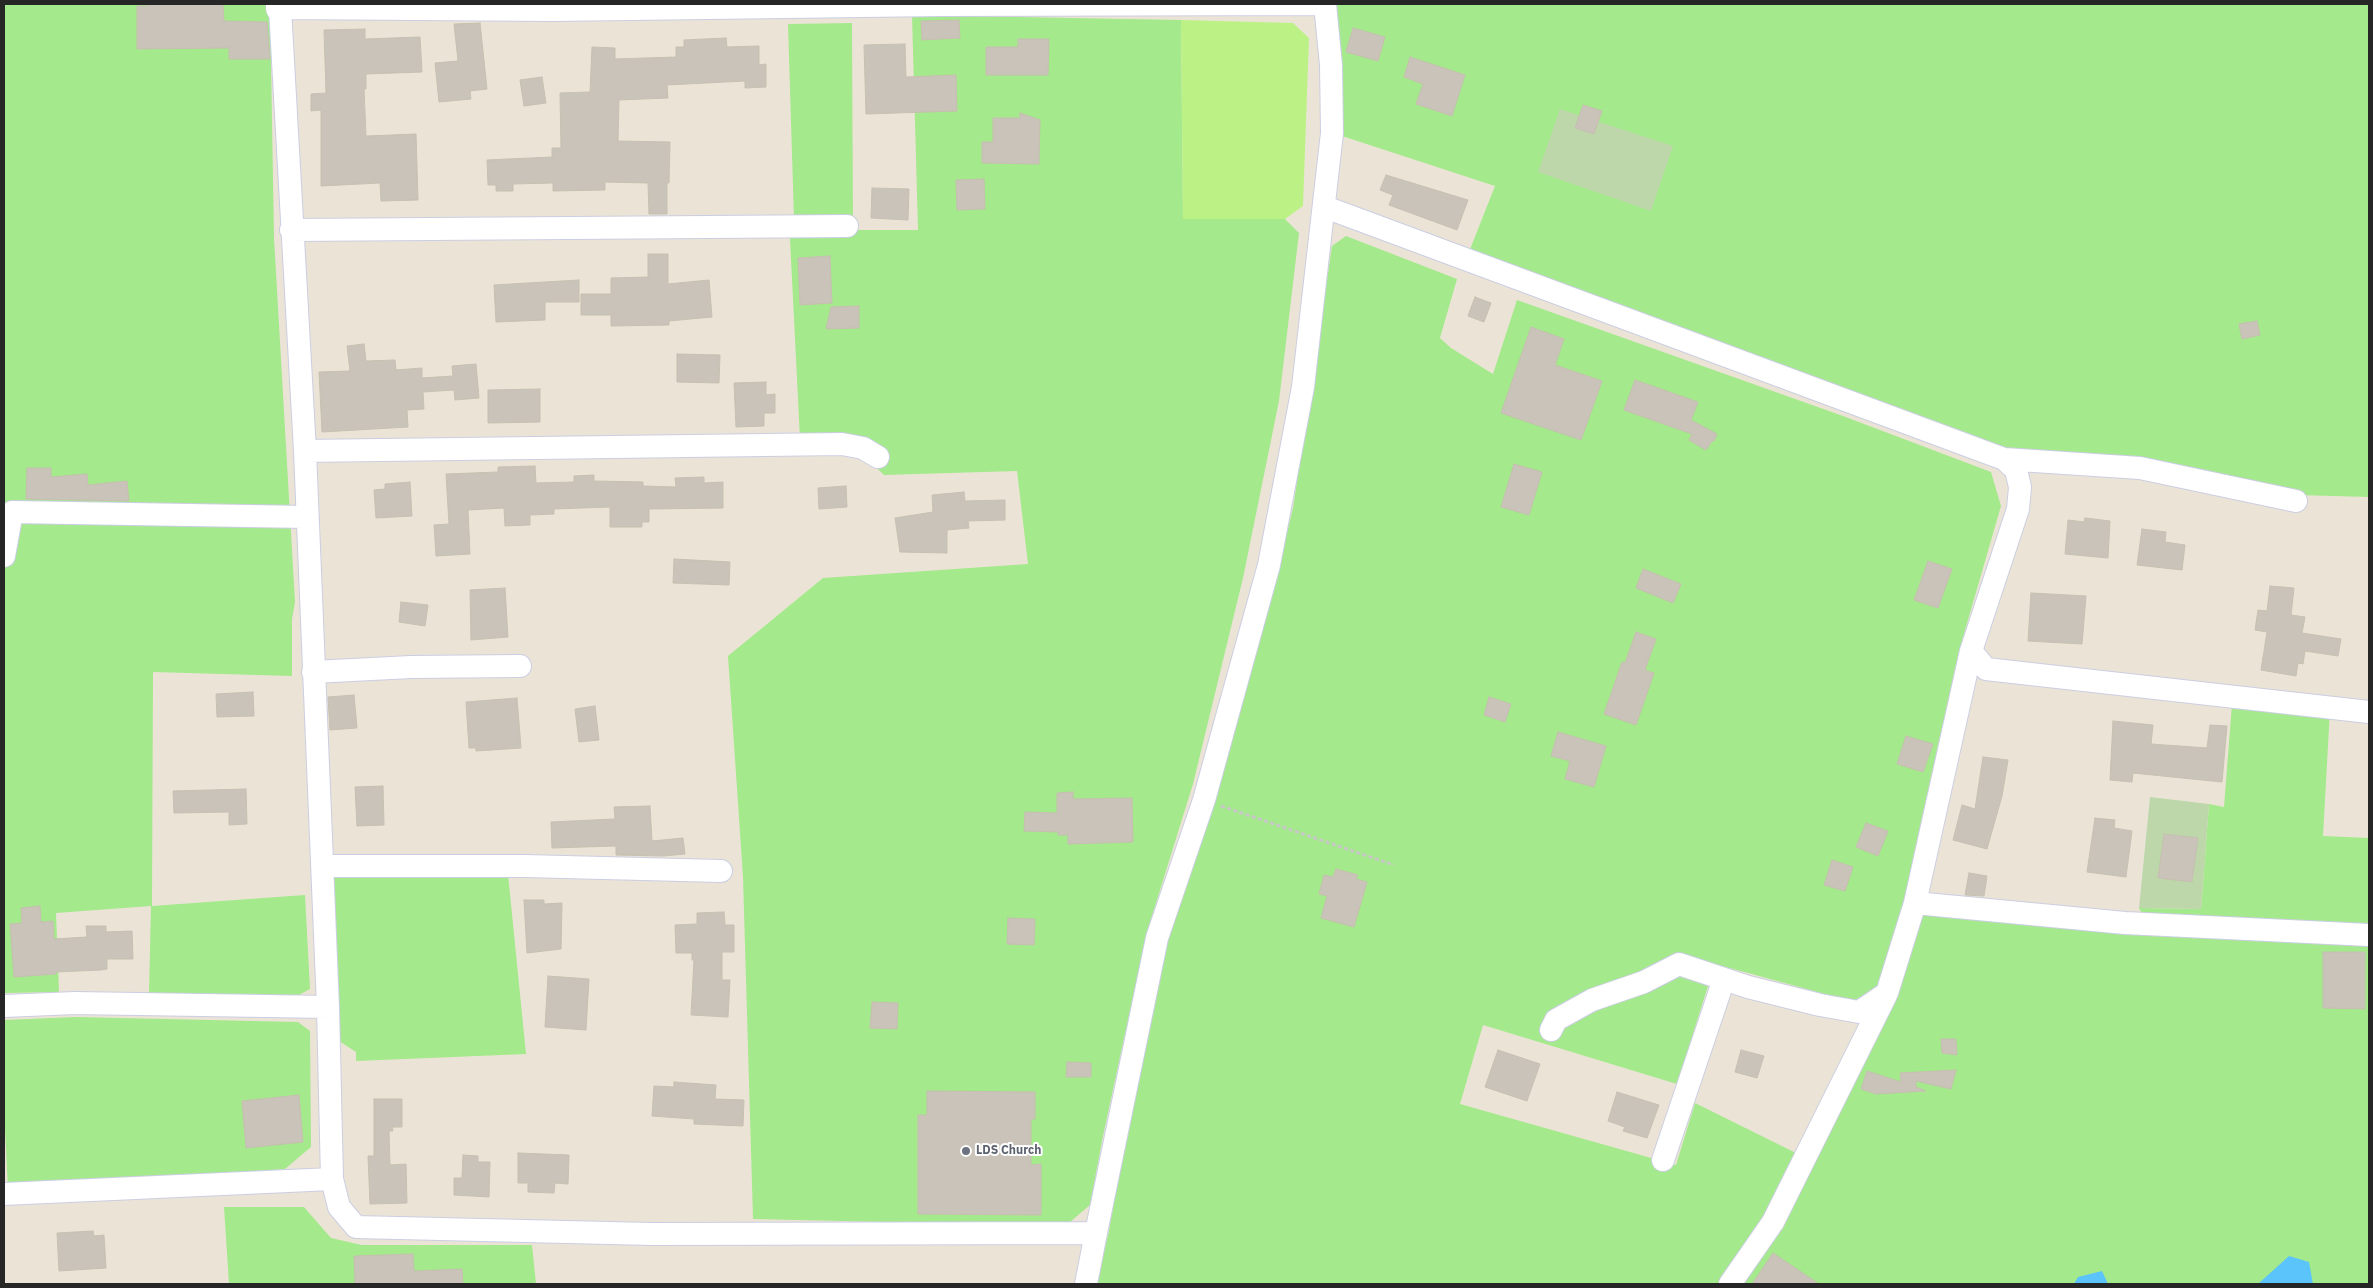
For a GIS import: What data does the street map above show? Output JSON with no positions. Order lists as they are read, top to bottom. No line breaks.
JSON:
{"places":["LDS Church"]}
